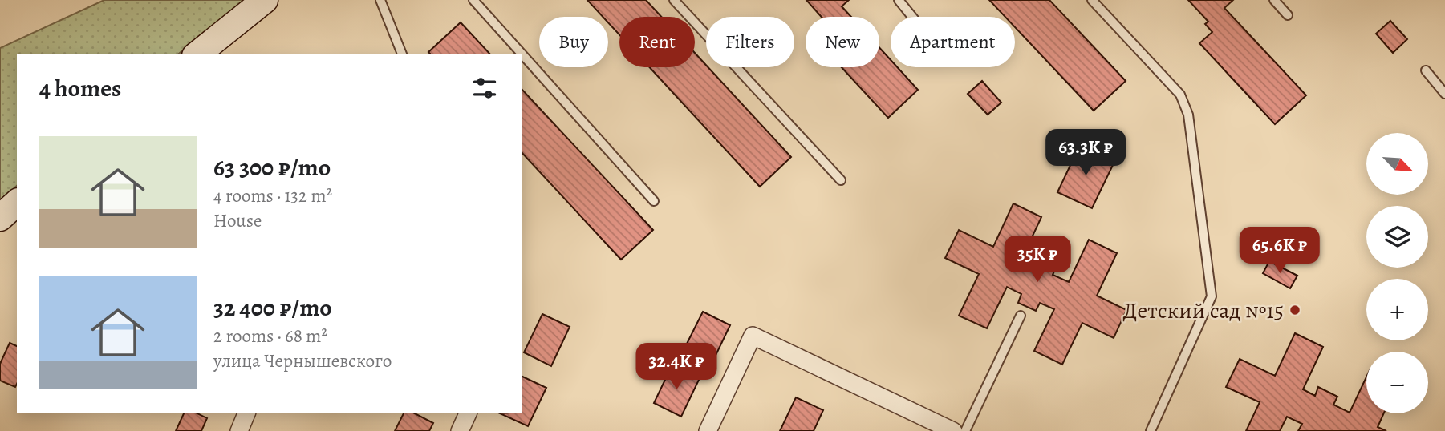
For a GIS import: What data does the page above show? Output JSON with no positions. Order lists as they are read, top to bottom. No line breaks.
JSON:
{"places":["Детский сад №15"],"north":"bottom right","page":{"chip":["Buy","Rent","Filters","New","Apartment"],"heading":"4 homes","list":[{"name":"63 300 ₽/mo","note":"4 rooms · 132 m² · House"},{"name":"32 400 ₽/mo","note":"2 rooms · 68 m² · улица Чернышевского"}],"price":["63.3K ₽","65.6K ₽","35K ₽","32.4K ₽"],"map_buttons":["+","−"]}}
